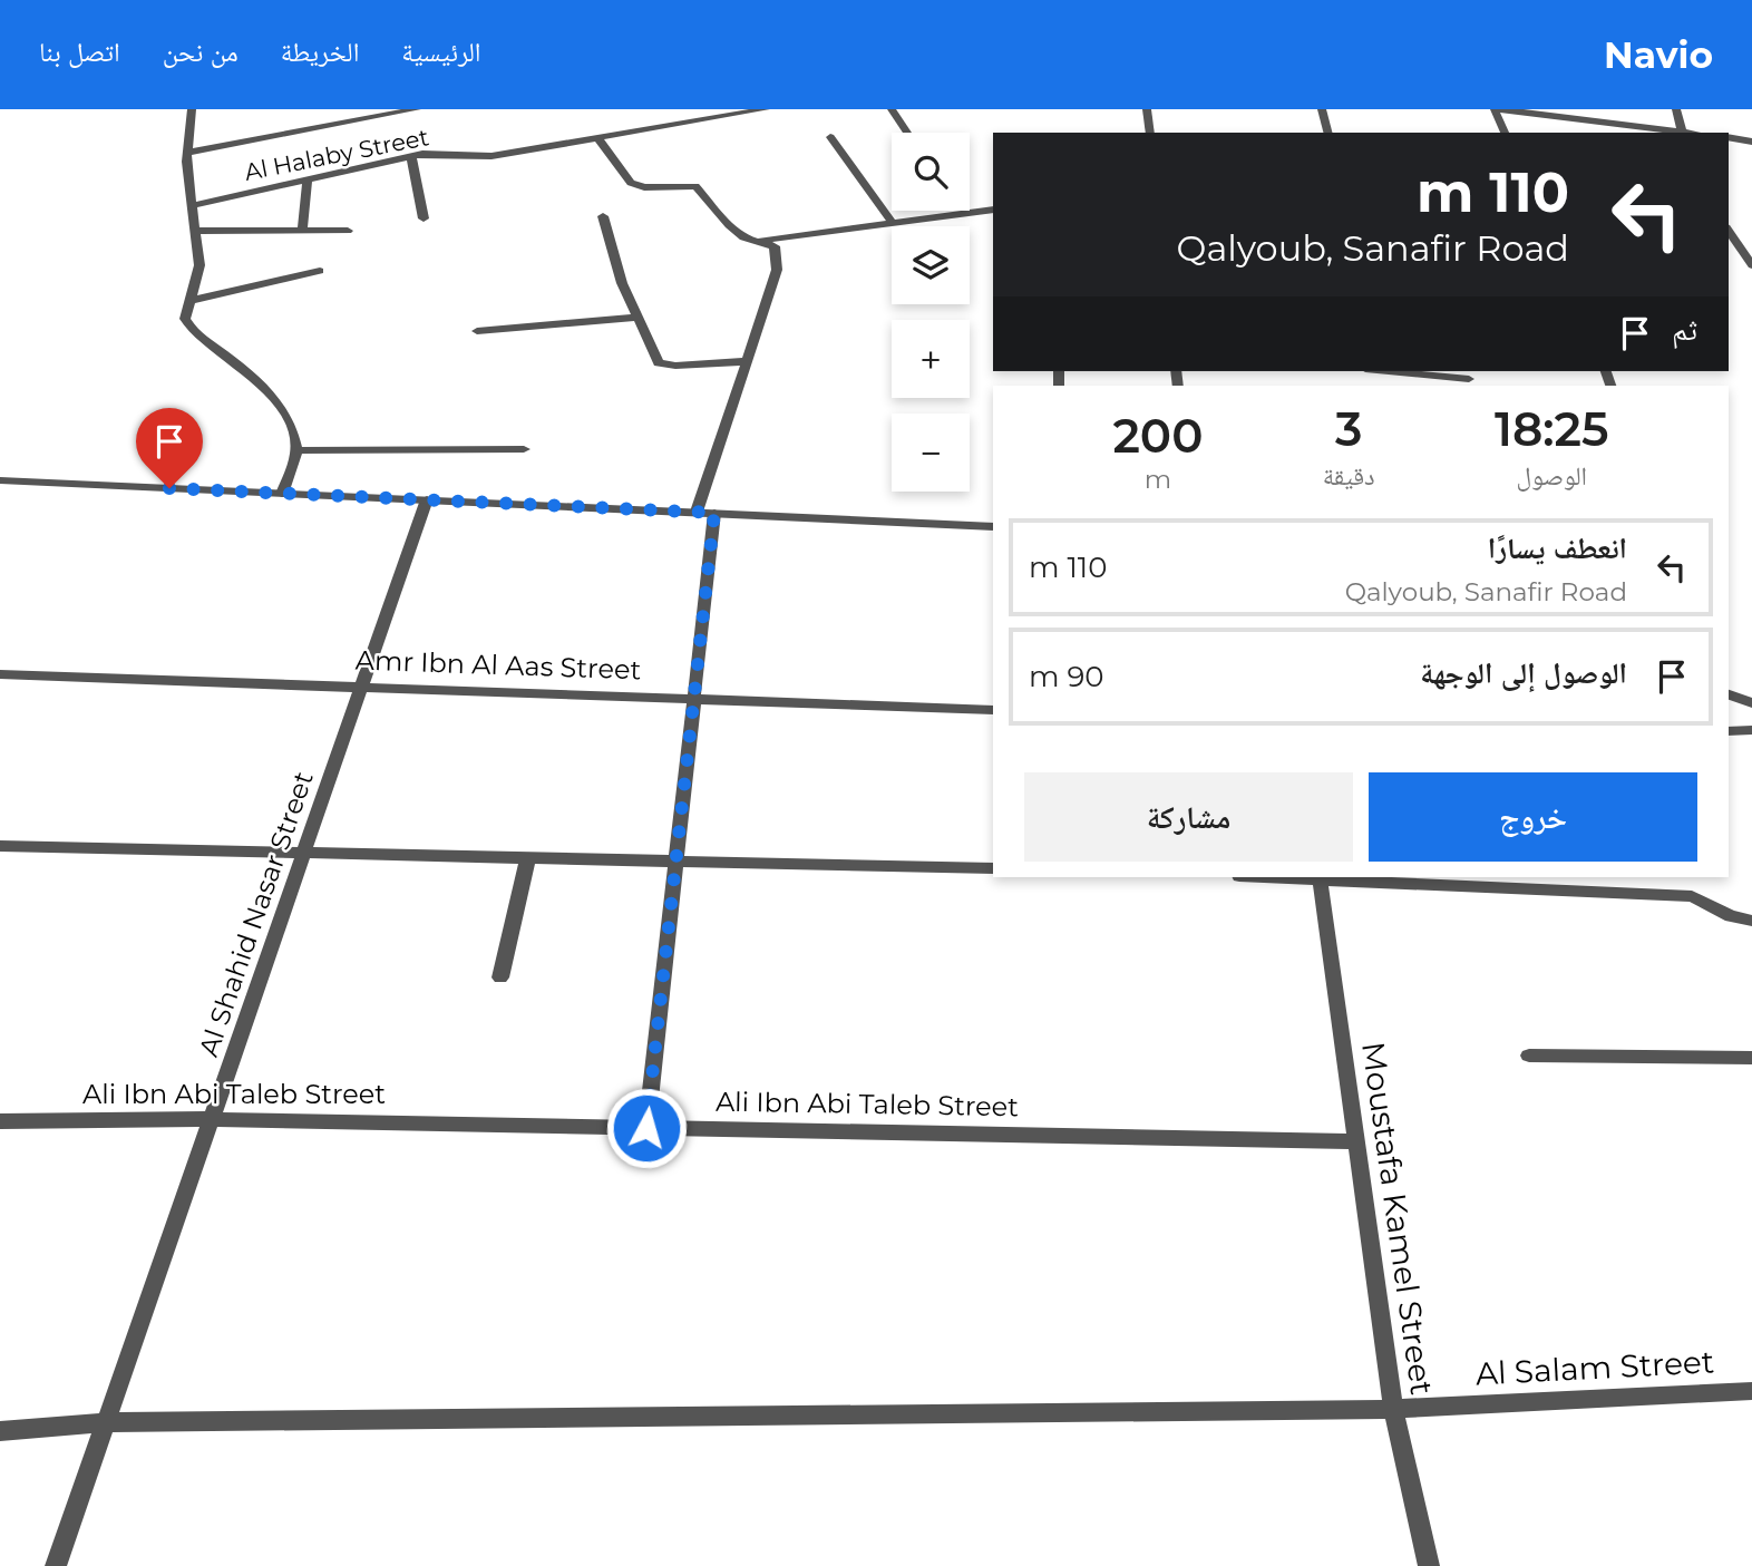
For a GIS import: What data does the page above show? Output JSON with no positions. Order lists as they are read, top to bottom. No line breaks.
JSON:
{"streets":{"street":["Al Halaby Street","Amr Ibn Al Aas Street","Al Shahid Nasar Street","Ali Ibn Abi Taleb Street","Moustafa Kamel Street","Al Salam Street"]},"crossings":[["Amr Ibn Al Aas Street","Al Shahid Nasar Street"],["Al Shahid Nasar Street","Ali Ibn Abi Taleb Street"],["Al Shahid Nasar Street","Al Salam Street"],["Ali Ibn Abi Taleb Street","Moustafa Kamel Street"],["Moustafa Kamel Street","Al Salam Street"]],"page":{"header":"Navio","nav":["الرئيسية","الخريطة","من نحن","اتصل بنا"],"map_buttons":["+","−"],"turn":["110 m","Qalyoub, Sanafir Road"],"then":"ثم","eta":["18:25","الوصول","3","دقيقة","200","m"],"list":[{"name":"انعطف يسارًا","note":"Qalyoub, Sanafir Road","value":"110 m"},{"name":"الوصول إلى الوجهة","value":"90 m"}],"buttons":["خروج","مشاركة"]}}
